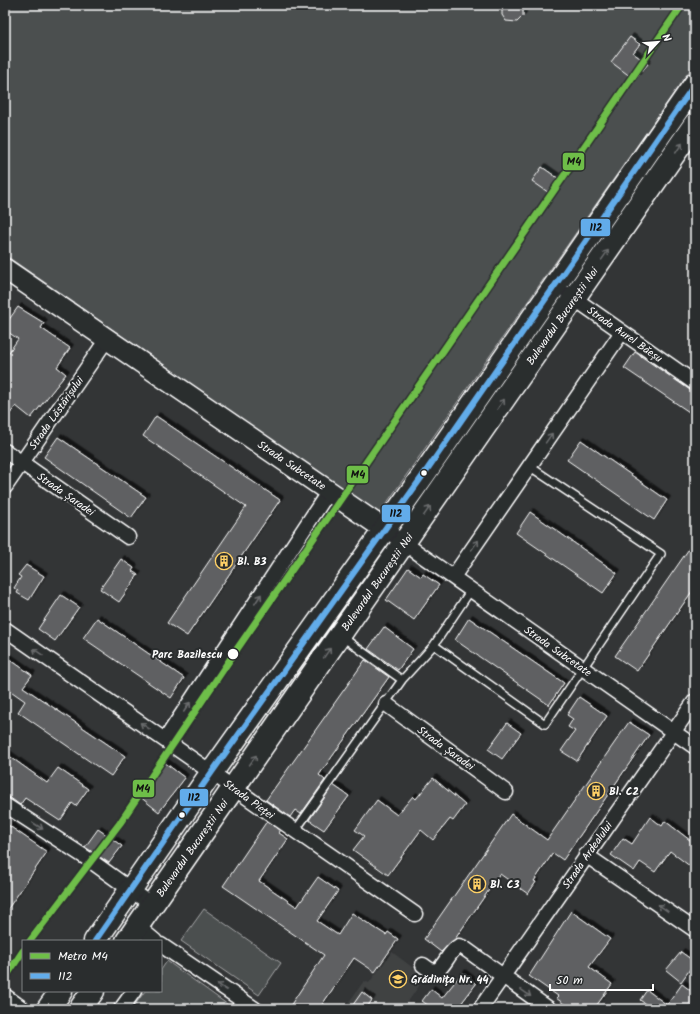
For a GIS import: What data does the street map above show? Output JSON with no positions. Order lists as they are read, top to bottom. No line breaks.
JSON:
{"streets":{"main road":["Bulevardul Bucureștii Noi"],"street":["Strada Aurel Băeșu","Strada Lăstărișului","Strada Subcetate","Strada Șaradei","Strada Pieței","Strada Ardealului"]},"crossings":[["Bulevardul Bucureștii Noi","Strada Aurel Băeșu"],["Bulevardul Bucureștii Noi","Strada Subcetate"],["Bulevardul Bucureștii Noi","Strada Pieței"],["Strada Lăstărișului","Strada Subcetate"],["Strada Lăstărișului","Strada Șaradei"],["Strada Subcetate","Strada Ardealului"]],"one_way":["Strada Pieței"],"places":{"building":["Bl. B3","Bl. C2","Bl. C3"],"other":["Parc Bazilescu"],"school or university":["Grădinița Nr. 44"]},"lines":["metro line M4","transit line 112"],"legend":["Metro M4","112"],"scale_bar":"50 m","north":"top right"}
